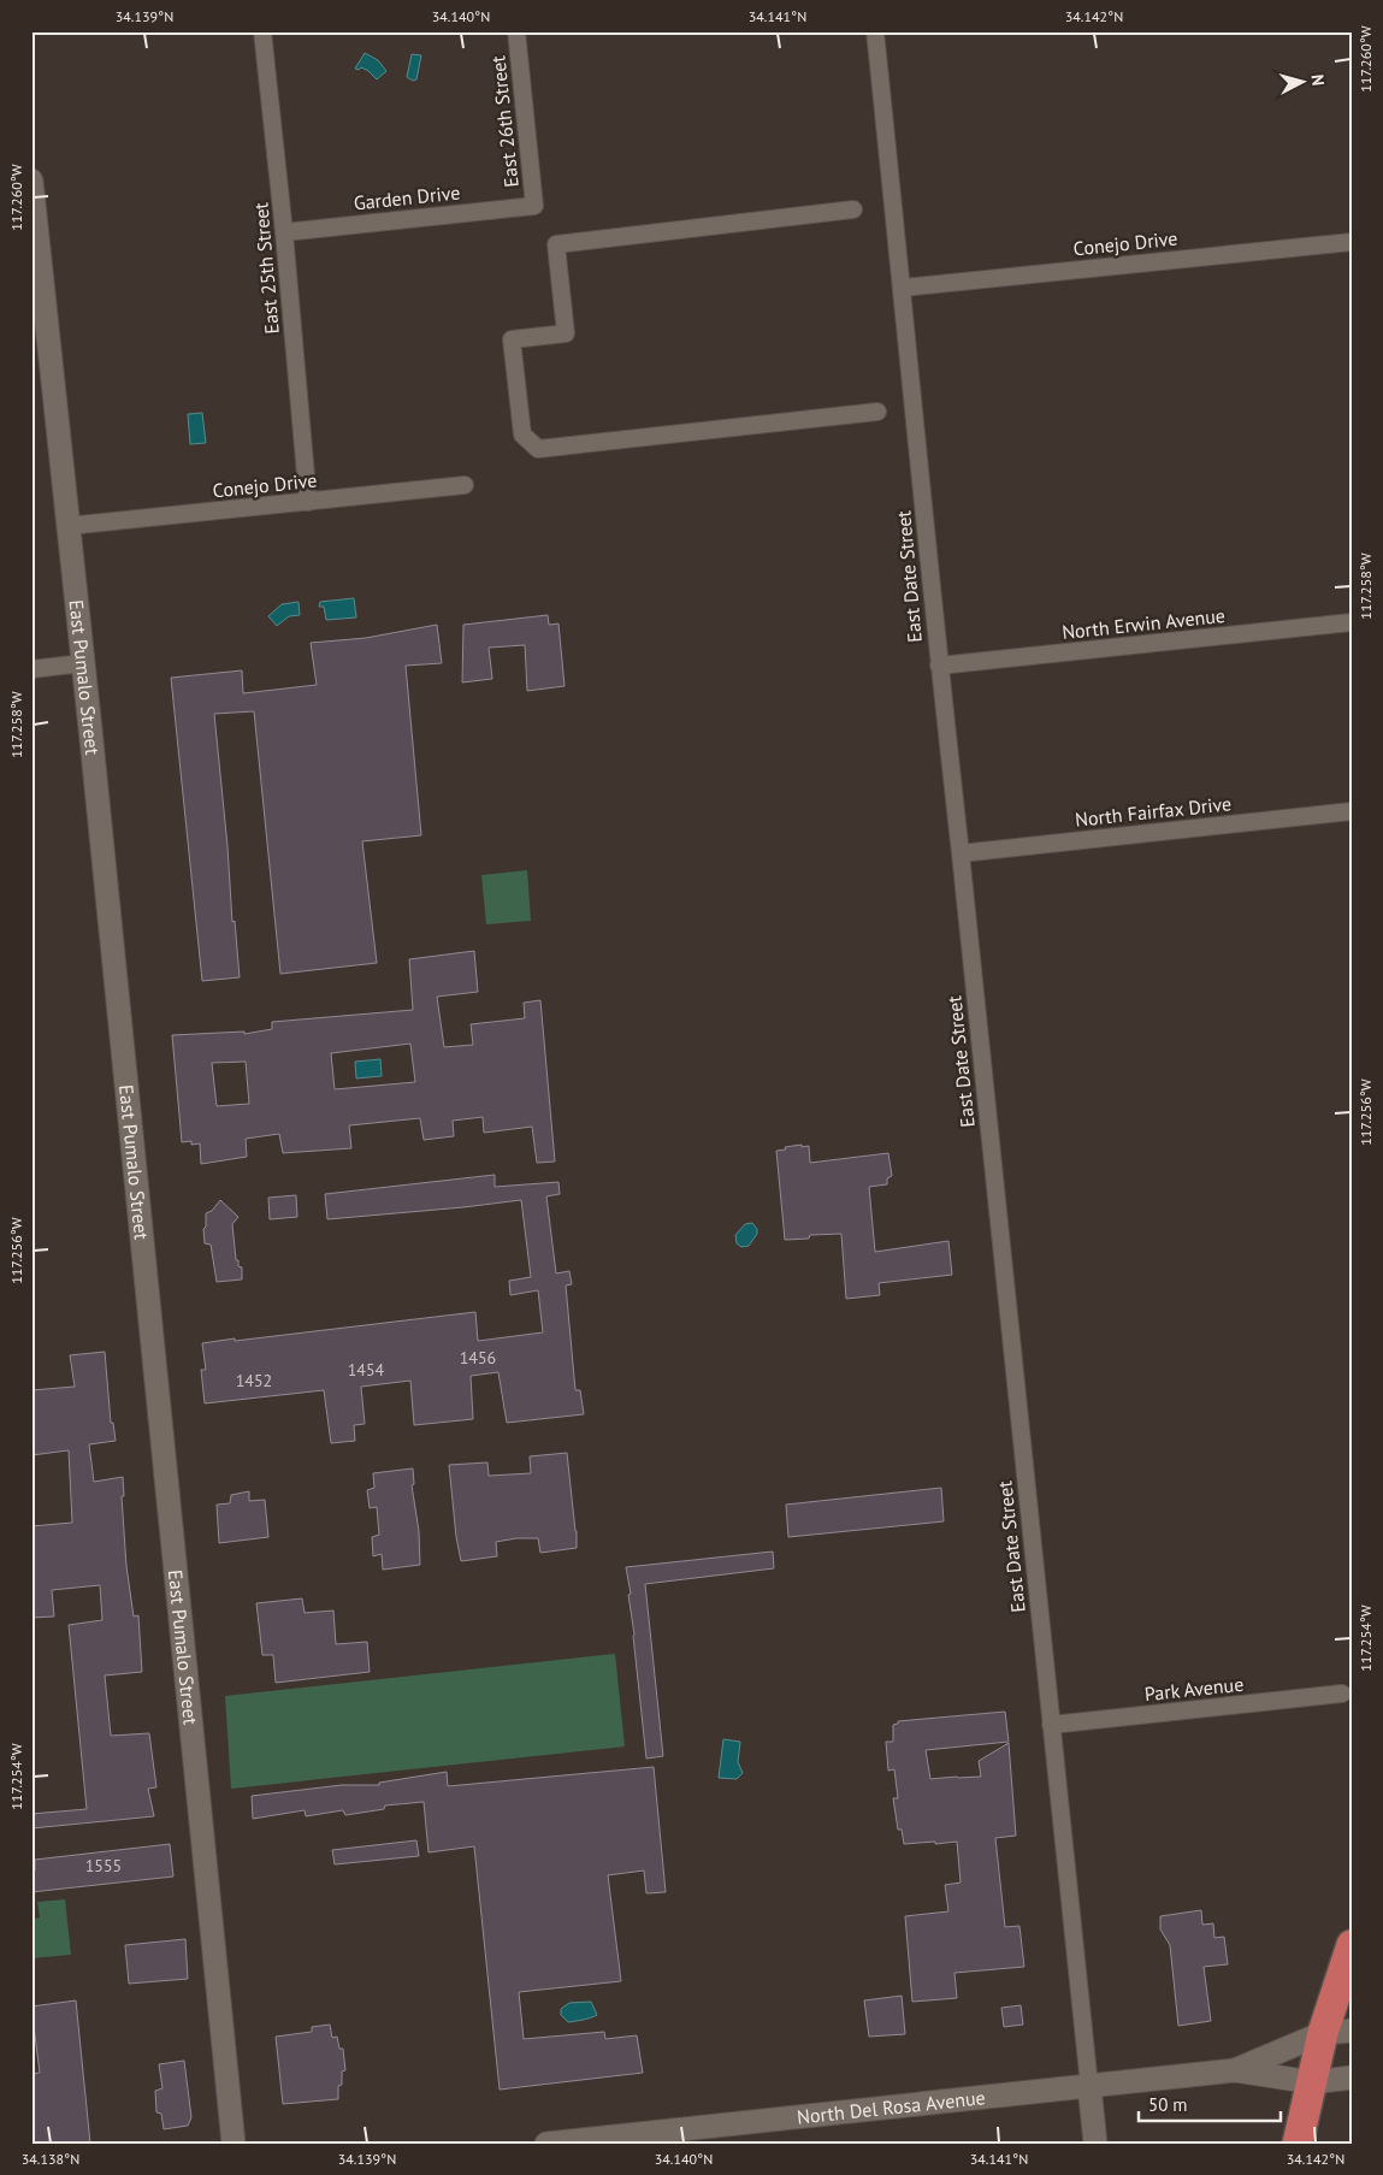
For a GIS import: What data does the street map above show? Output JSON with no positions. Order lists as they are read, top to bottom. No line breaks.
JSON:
{"streets":{"street":["East 26th Street","Garden Drive","Conejo Drive","East 25th Street","East Date Street","North Erwin Avenue","East Pumalo Street","North Fairfax Drive","Park Avenue","North Del Rosa Avenue"]},"crossings":[["East 26th Street","Garden Drive"],["Garden Drive","East 25th Street"],["Conejo Drive","East 25th Street"],["Conejo Drive","East Date Street"],["Conejo Drive","East Pumalo Street"],["East Date Street","North Erwin Avenue"],["East Date Street","North Fairfax Drive"],["East Date Street","Park Avenue"],["East Date Street","North Del Rosa Avenue"]],"house_numbers":["1456","1454","1452","1555"],"scale_bar":"50 m","north":"right","coordinates":["34.139°N","34.140°N","34.141°N","34.142°N","117.260°W","117.258°W","117.256°W","117.254°W","34.138°N"]}
